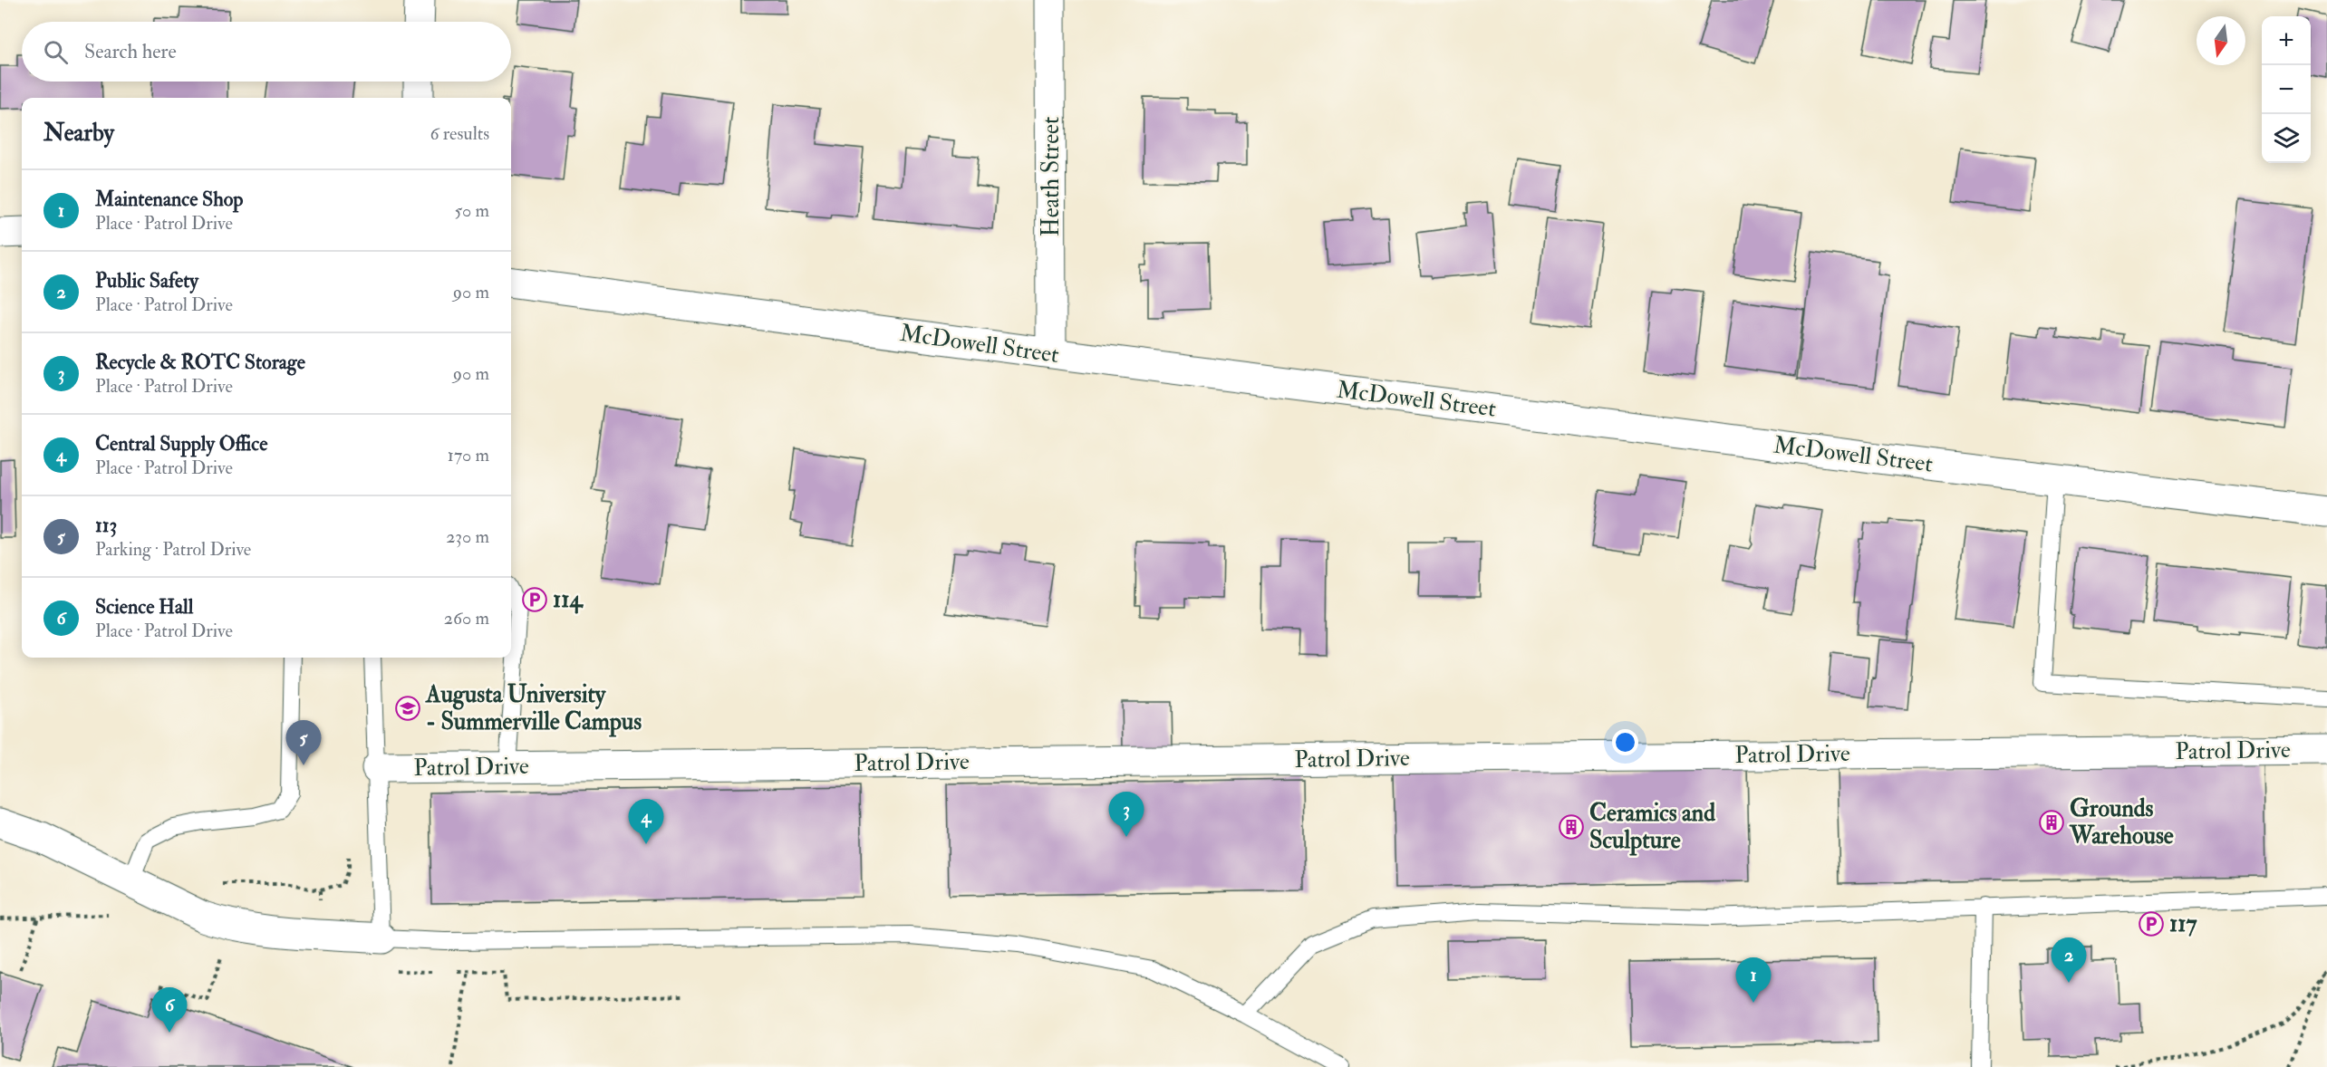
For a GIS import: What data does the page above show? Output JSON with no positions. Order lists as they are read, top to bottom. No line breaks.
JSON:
{"streets":{"street":["Heath Street","McDowell Street","Patrol Drive"]},"crossings":[["Heath Street","McDowell Street"]],"places":{"parking":["114","117"],"school or university":["Augusta University - Summerville Campus"],"building":["Grounds Warehouse","Ceramics and Sculpture"]},"north":"bottom","page":{"map_buttons":["+","−"],"search":"Search here","heading":["Nearby","6 results"],"list":[{"mark":"1","name":"Maintenance Shop","note":"Place · Patrol Drive","value":"50 m"},{"mark":"2","name":"Public Safety","note":"Place · Patrol Drive","value":"90 m"},{"mark":"3","name":"Recycle & ROTC Storage","note":"Place · Patrol Drive","value":"90 m"},{"mark":"4","name":"Central Supply Office","note":"Place · Patrol Drive","value":"170 m"},{"mark":"5","name":"113","note":"Parking · Patrol Drive","value":"230 m"},{"mark":"6","name":"Science Hall","note":"Place · Patrol Drive","value":"260 m"}],"pins":["5","3","4","2","1","6"]}}
